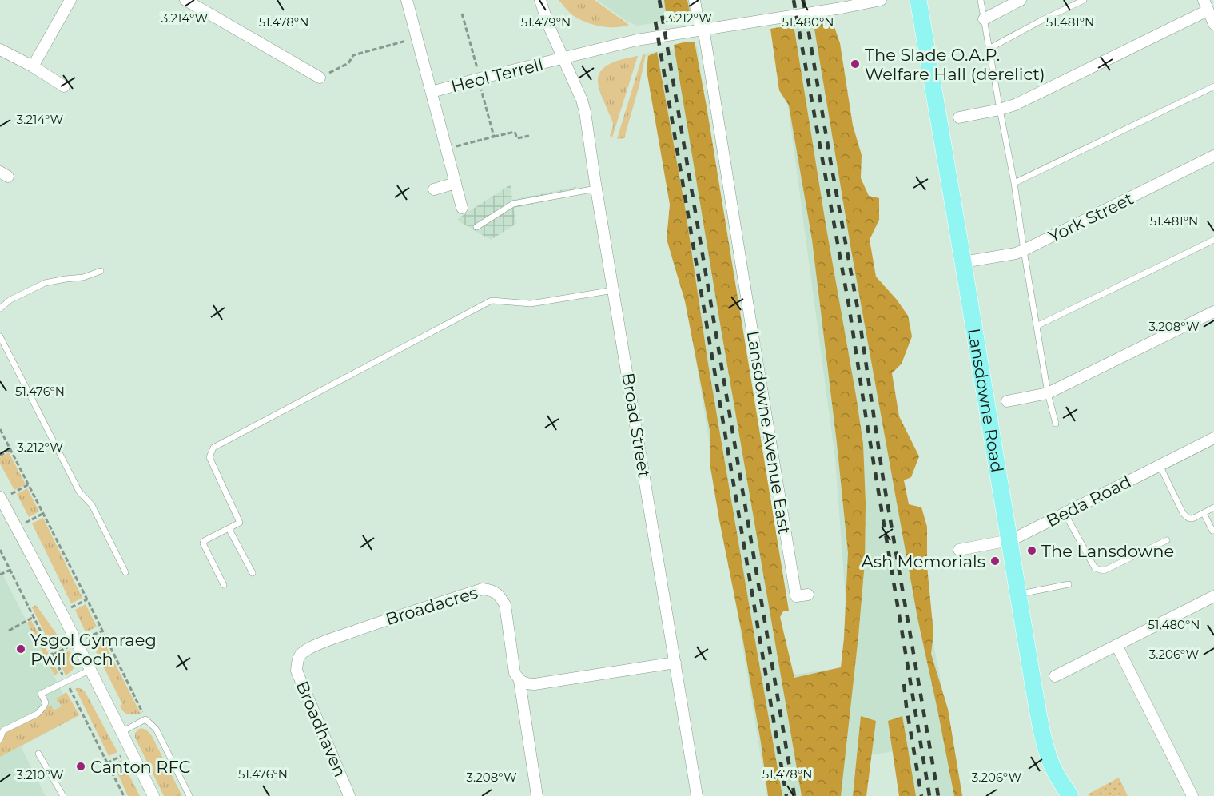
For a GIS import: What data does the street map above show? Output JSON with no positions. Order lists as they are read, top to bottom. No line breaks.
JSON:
{"streets":{"main road":["Lansdowne Road"],"street":["Heol Terrell","York Street","Broad Street","Lansdowne Avenue East","Beda Road","Broadacres","Broadhaven"]},"crossings":[["Heol Terrell","Broad Street"],["Heol Terrell","Lansdowne Avenue East"],["York Street","Lansdowne Road"],["Lansdowne Road","Beda Road"],["Broadacres","Broadhaven"]],"places":["The Slade O.A.P. Welfare Hall (derelict)","The Lansdowne","Ash Memorials","Ysgol Gymraeg Pwll Coch","Canton RFC"],"coordinates":["3.214°W","3.212°W","51.478°N","51.479°N","51.480°N","51.481°N","3.208°W","51.476°N","3.206°W","3.210°W"]}
